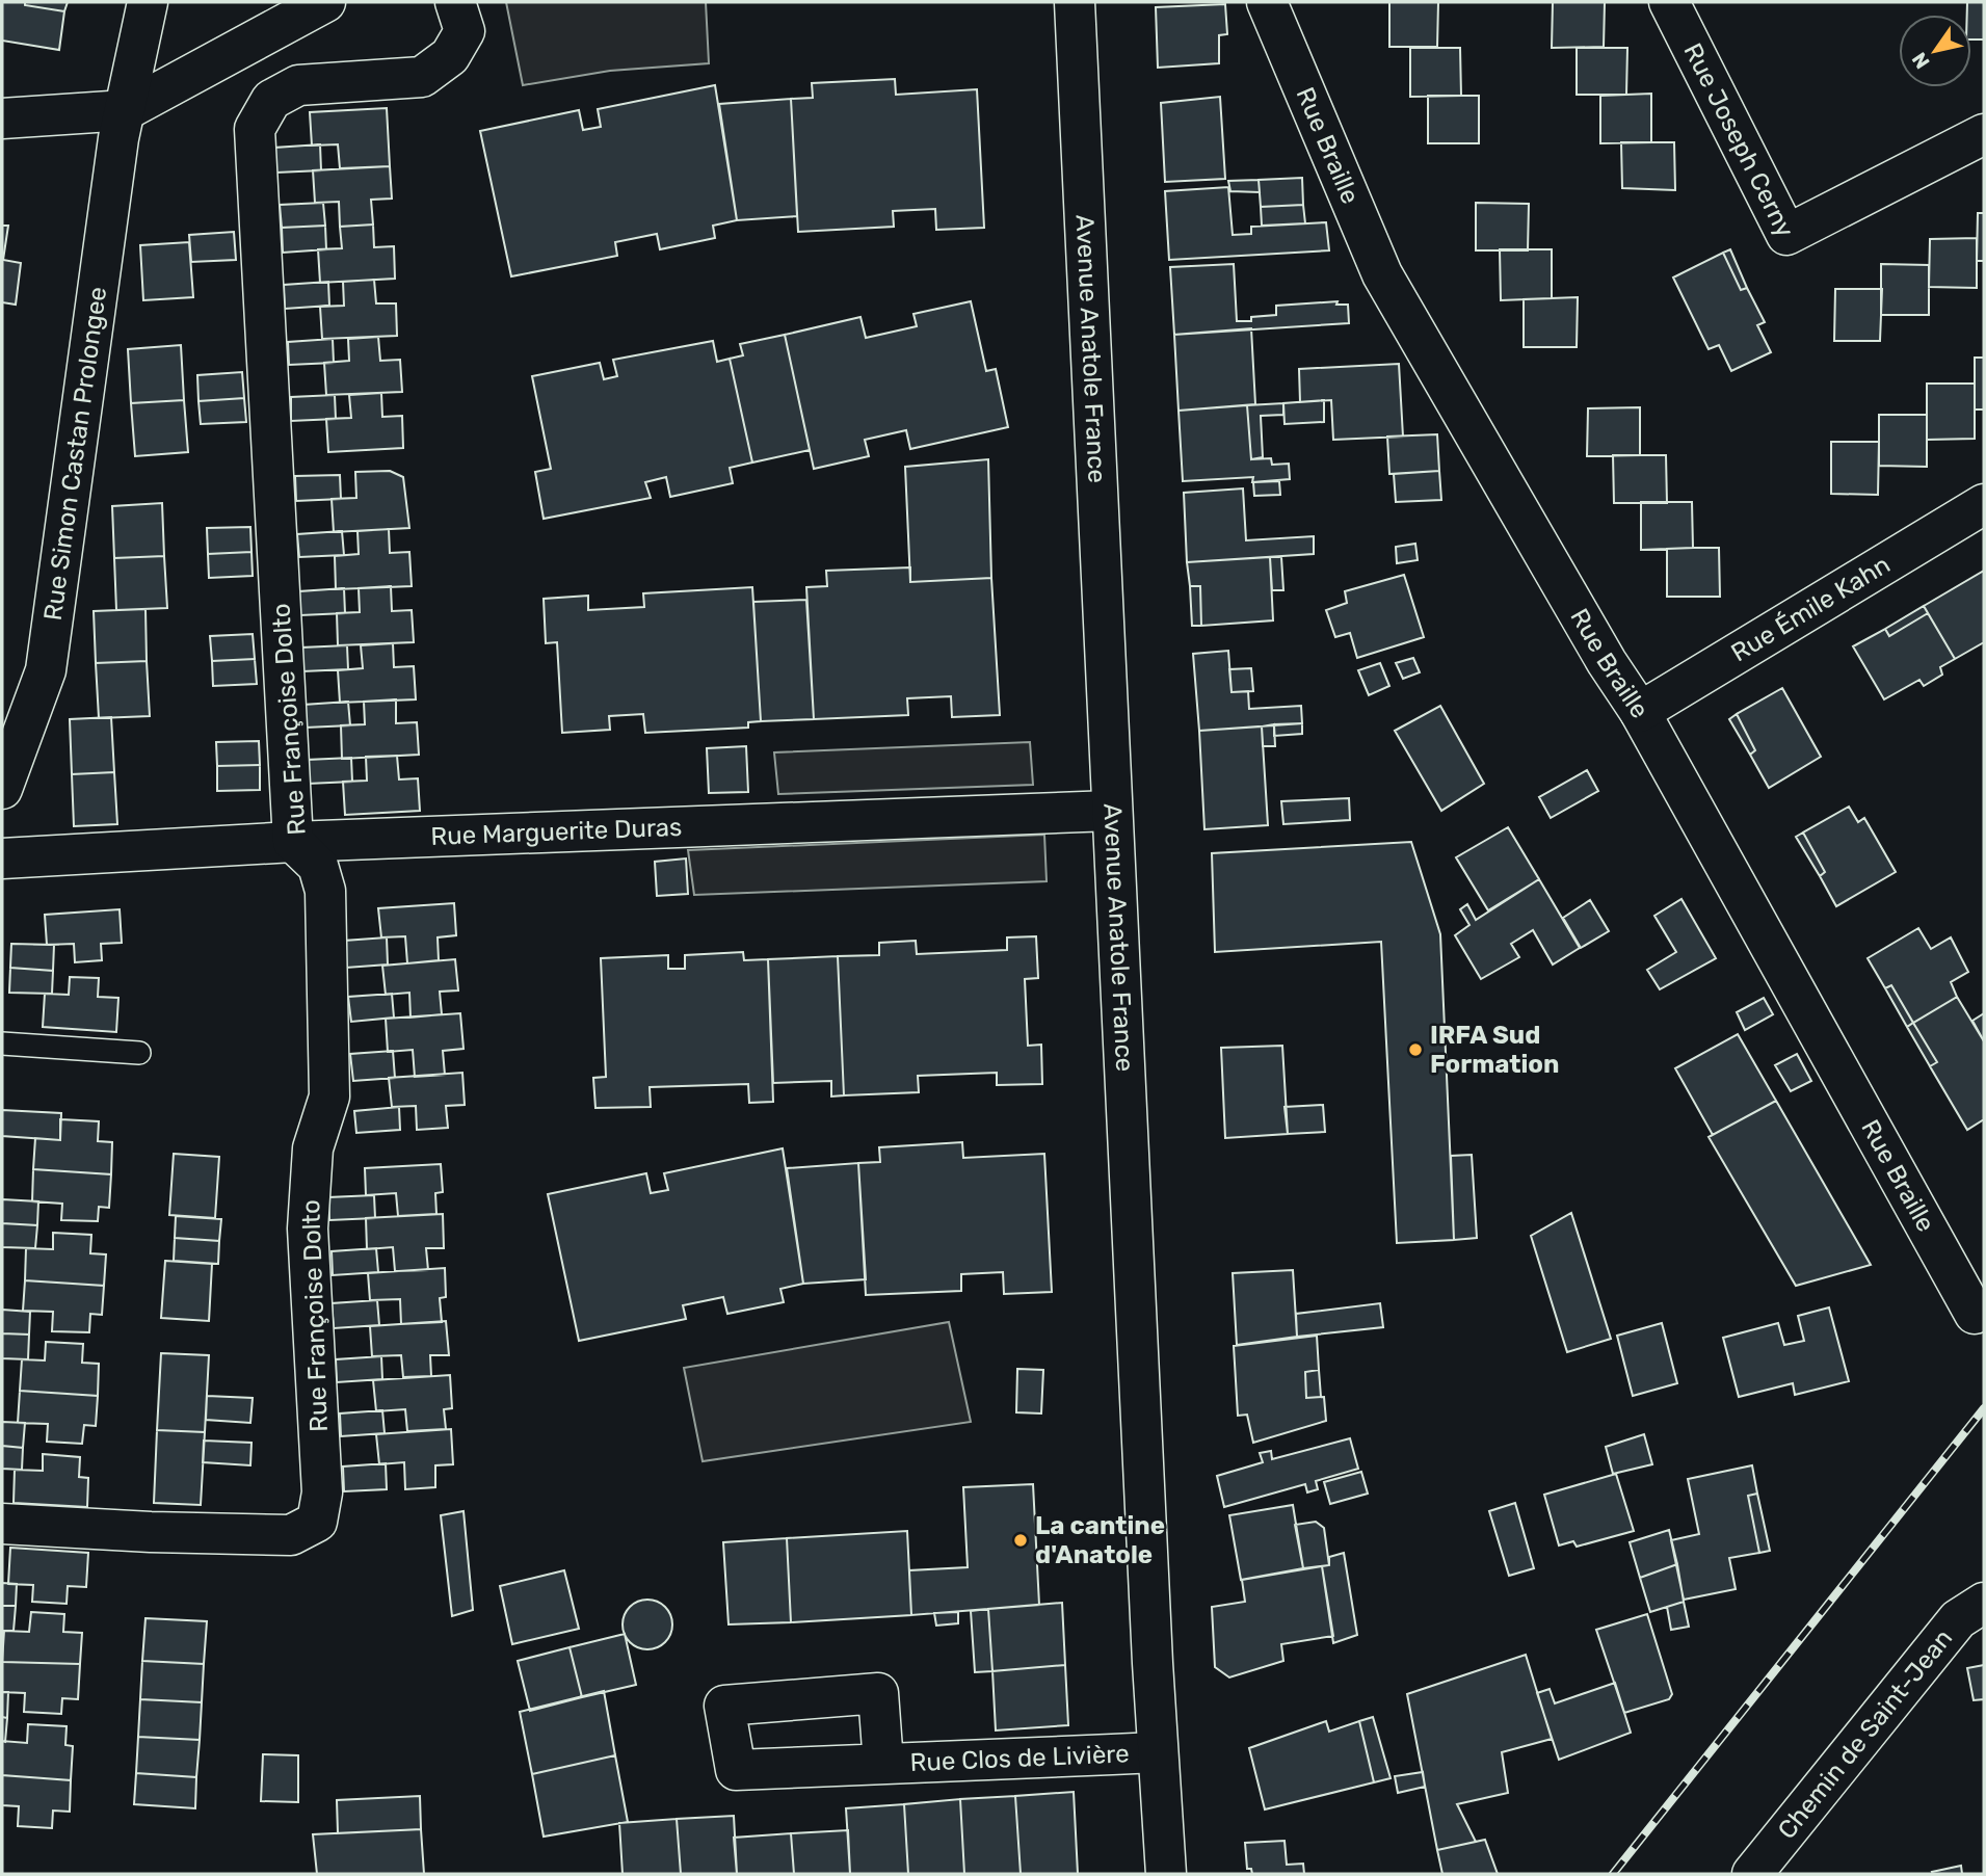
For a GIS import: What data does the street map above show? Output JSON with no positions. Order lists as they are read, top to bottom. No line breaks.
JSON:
{"streets":{"street":["Rue Joseph Cerny","Rue Braille","Avenue Anatole France","Rue Simon Castan Prolongee","Rue Émile Kahn","Rue Françoise Dolto","Rue Marguerite Duras","Chemin de Saint-Jean","Rue Clos de Livière"]},"crossings":[["Rue Braille","Rue Émile Kahn"],["Avenue Anatole France","Rue Marguerite Duras"],["Avenue Anatole France","Rue Clos de Livière"],["Rue Françoise Dolto","Rue Marguerite Duras"]],"places":["IRFA Sud Formation","La cantine d'Anatole"],"north":"bottom left"}
